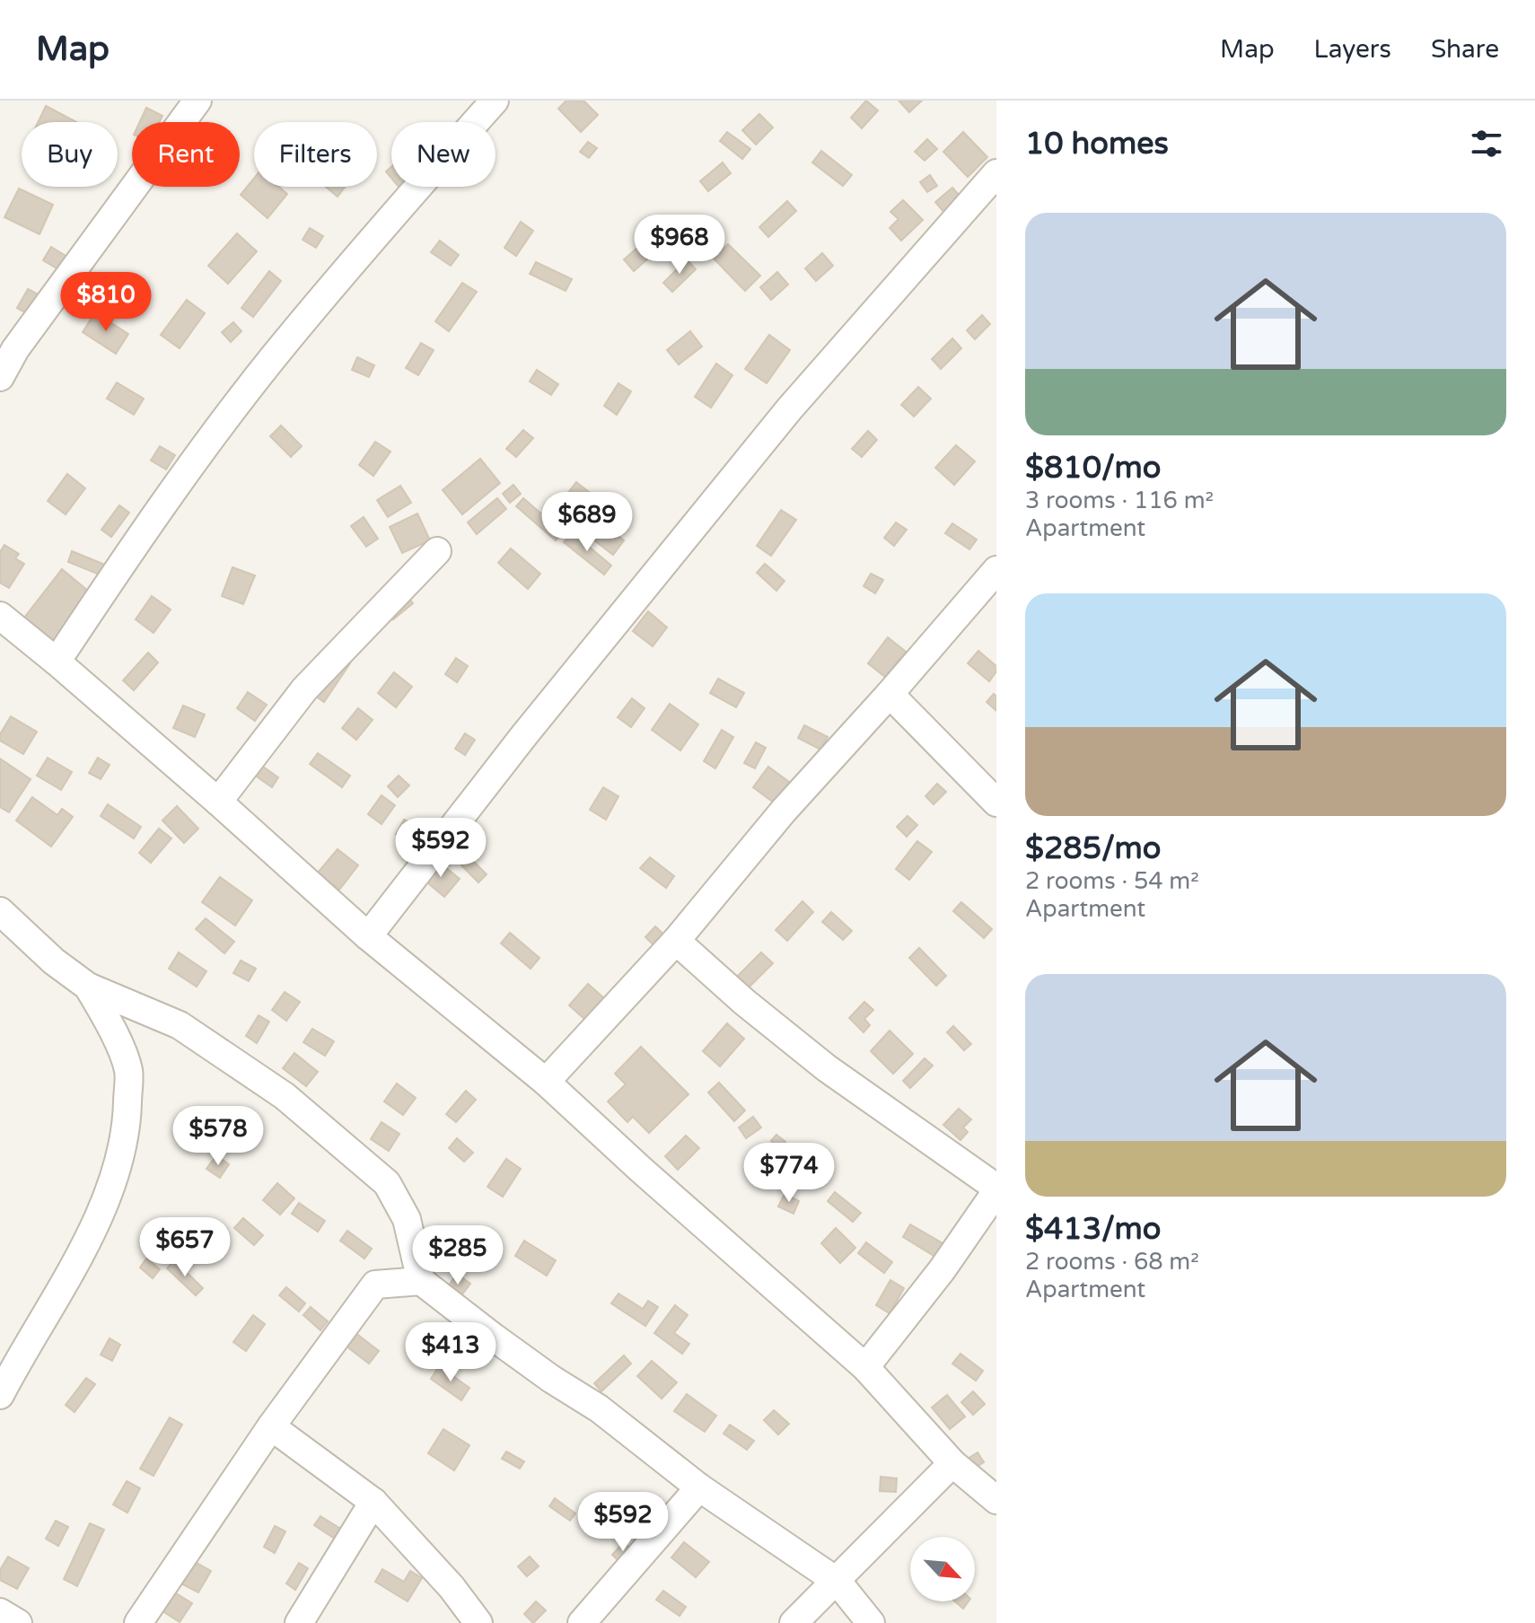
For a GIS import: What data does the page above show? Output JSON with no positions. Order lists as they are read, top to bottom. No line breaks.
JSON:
{"north":"bottom right","page":{"header":"Map","nav":["Map","Layers","Share"],"heading":"10 homes","chip":["Buy","Rent","Filters","New"],"list":[{"name":"$810/mo","note":"3 rooms · 116 m² · Apartment"},{"name":"$285/mo","note":"2 rooms · 54 m² · Apartment"},{"name":"$413/mo","note":"2 rooms · 68 m² · Apartment"}],"price":["$968","$810","$689","$592","$578","$774","$657","$285","$413","$592"]}}
